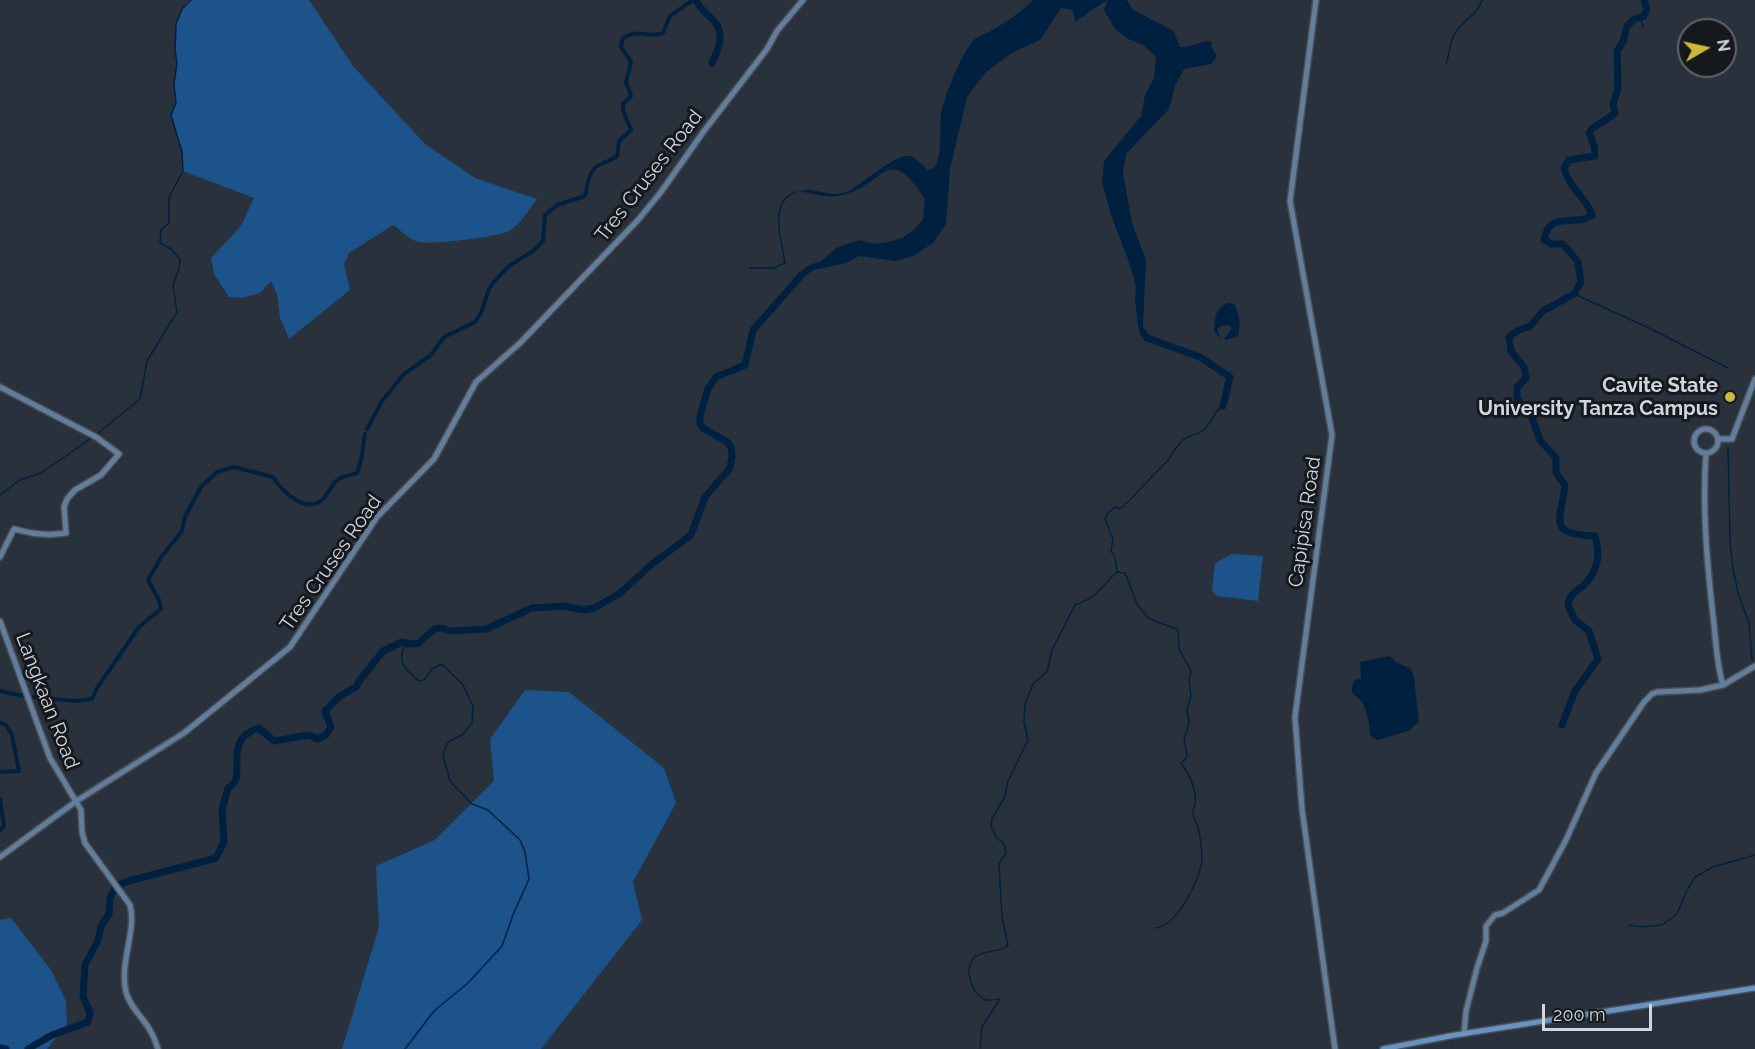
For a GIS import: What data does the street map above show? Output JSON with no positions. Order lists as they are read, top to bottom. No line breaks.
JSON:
{"streets":{"main road":["Tres Cruses Road","Capipisa Road","Langkaan Road"]},"crossings":[["Tres Cruses Road","Langkaan Road"]],"places":["Cavite State University Tanza Campus"],"scale_bar":"200 m","north":"right"}
